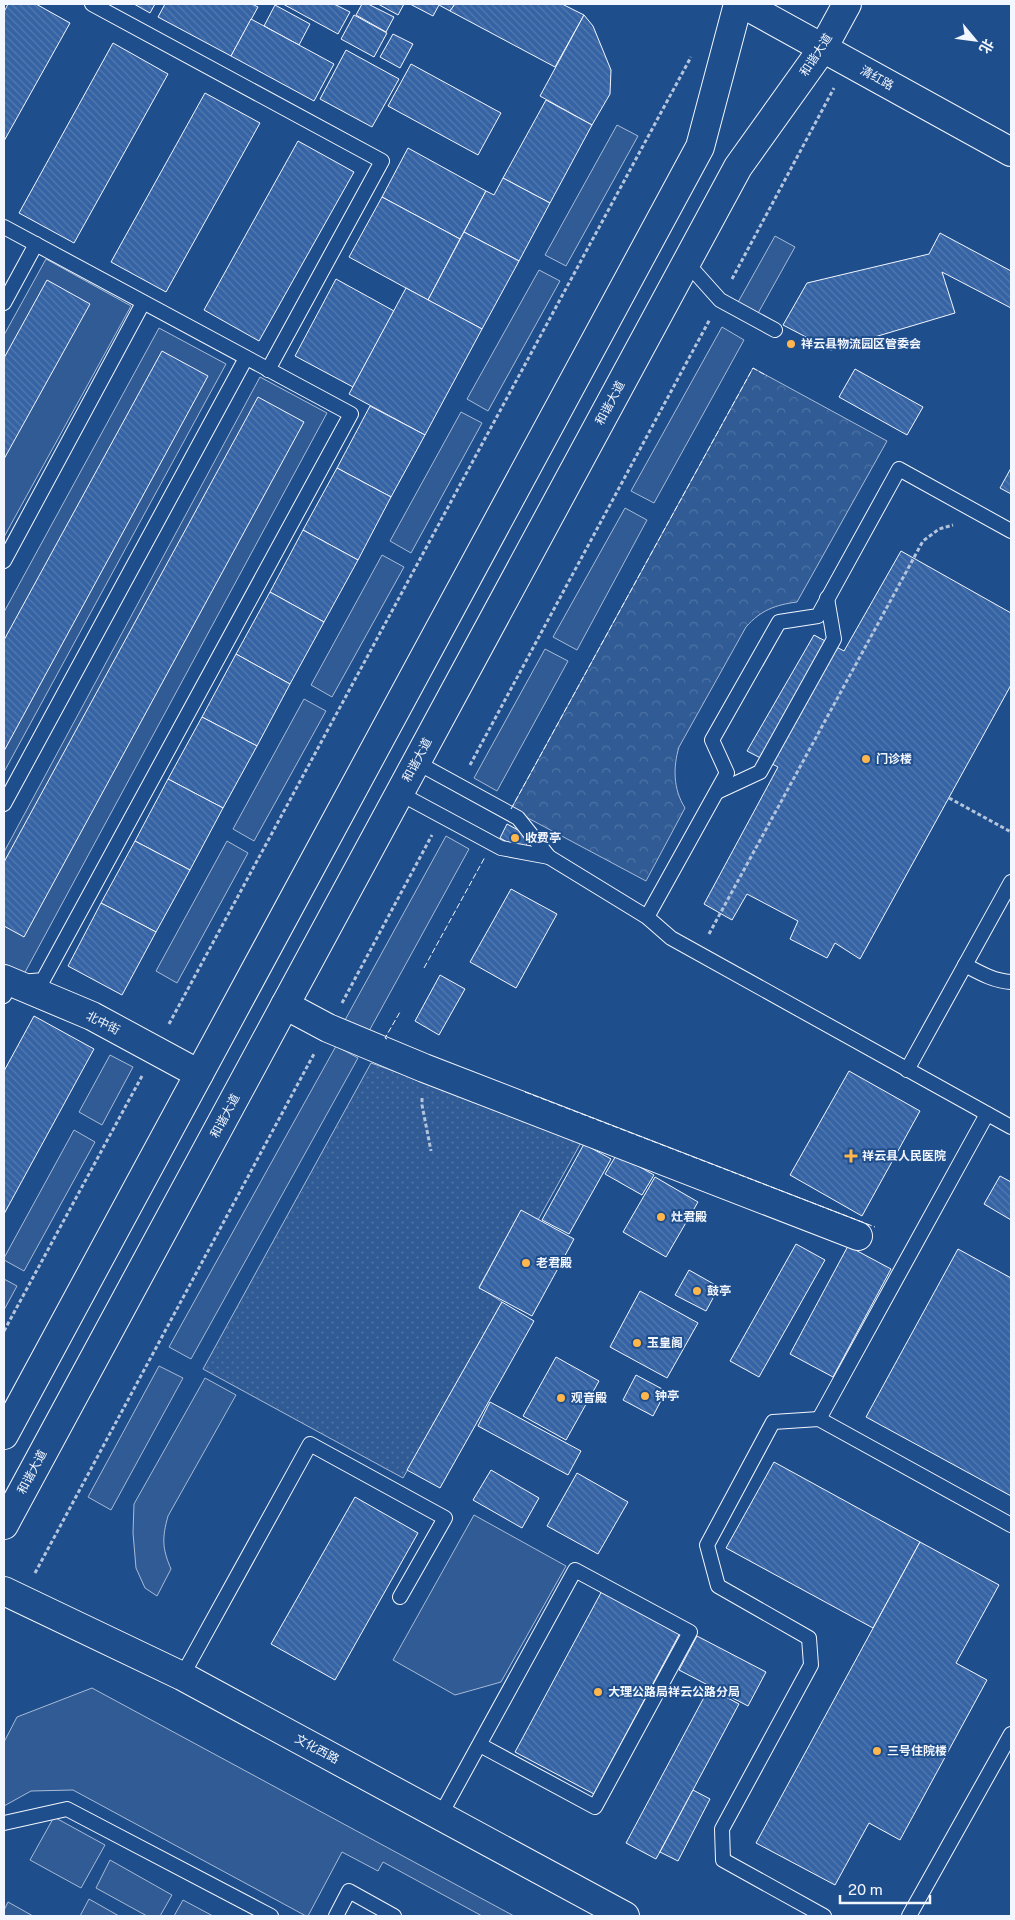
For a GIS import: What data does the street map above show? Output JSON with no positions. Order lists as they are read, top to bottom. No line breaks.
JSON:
{"streets":{"main road":["和谐大道","清红路","北中街","文化西路"]},"crossings":[["和谐大道","清红路"]],"places":{"other":["祥云县物流园区管委会","门诊楼","收费亭","灶君殿","老君殿","鼓亭","玉皇阁","钟亭","观音殿","大理公路局祥云公路分局","三号住院楼"],"health":["祥云县人民医院"]},"scale_bar":"20 m","north":"bottom right"}
